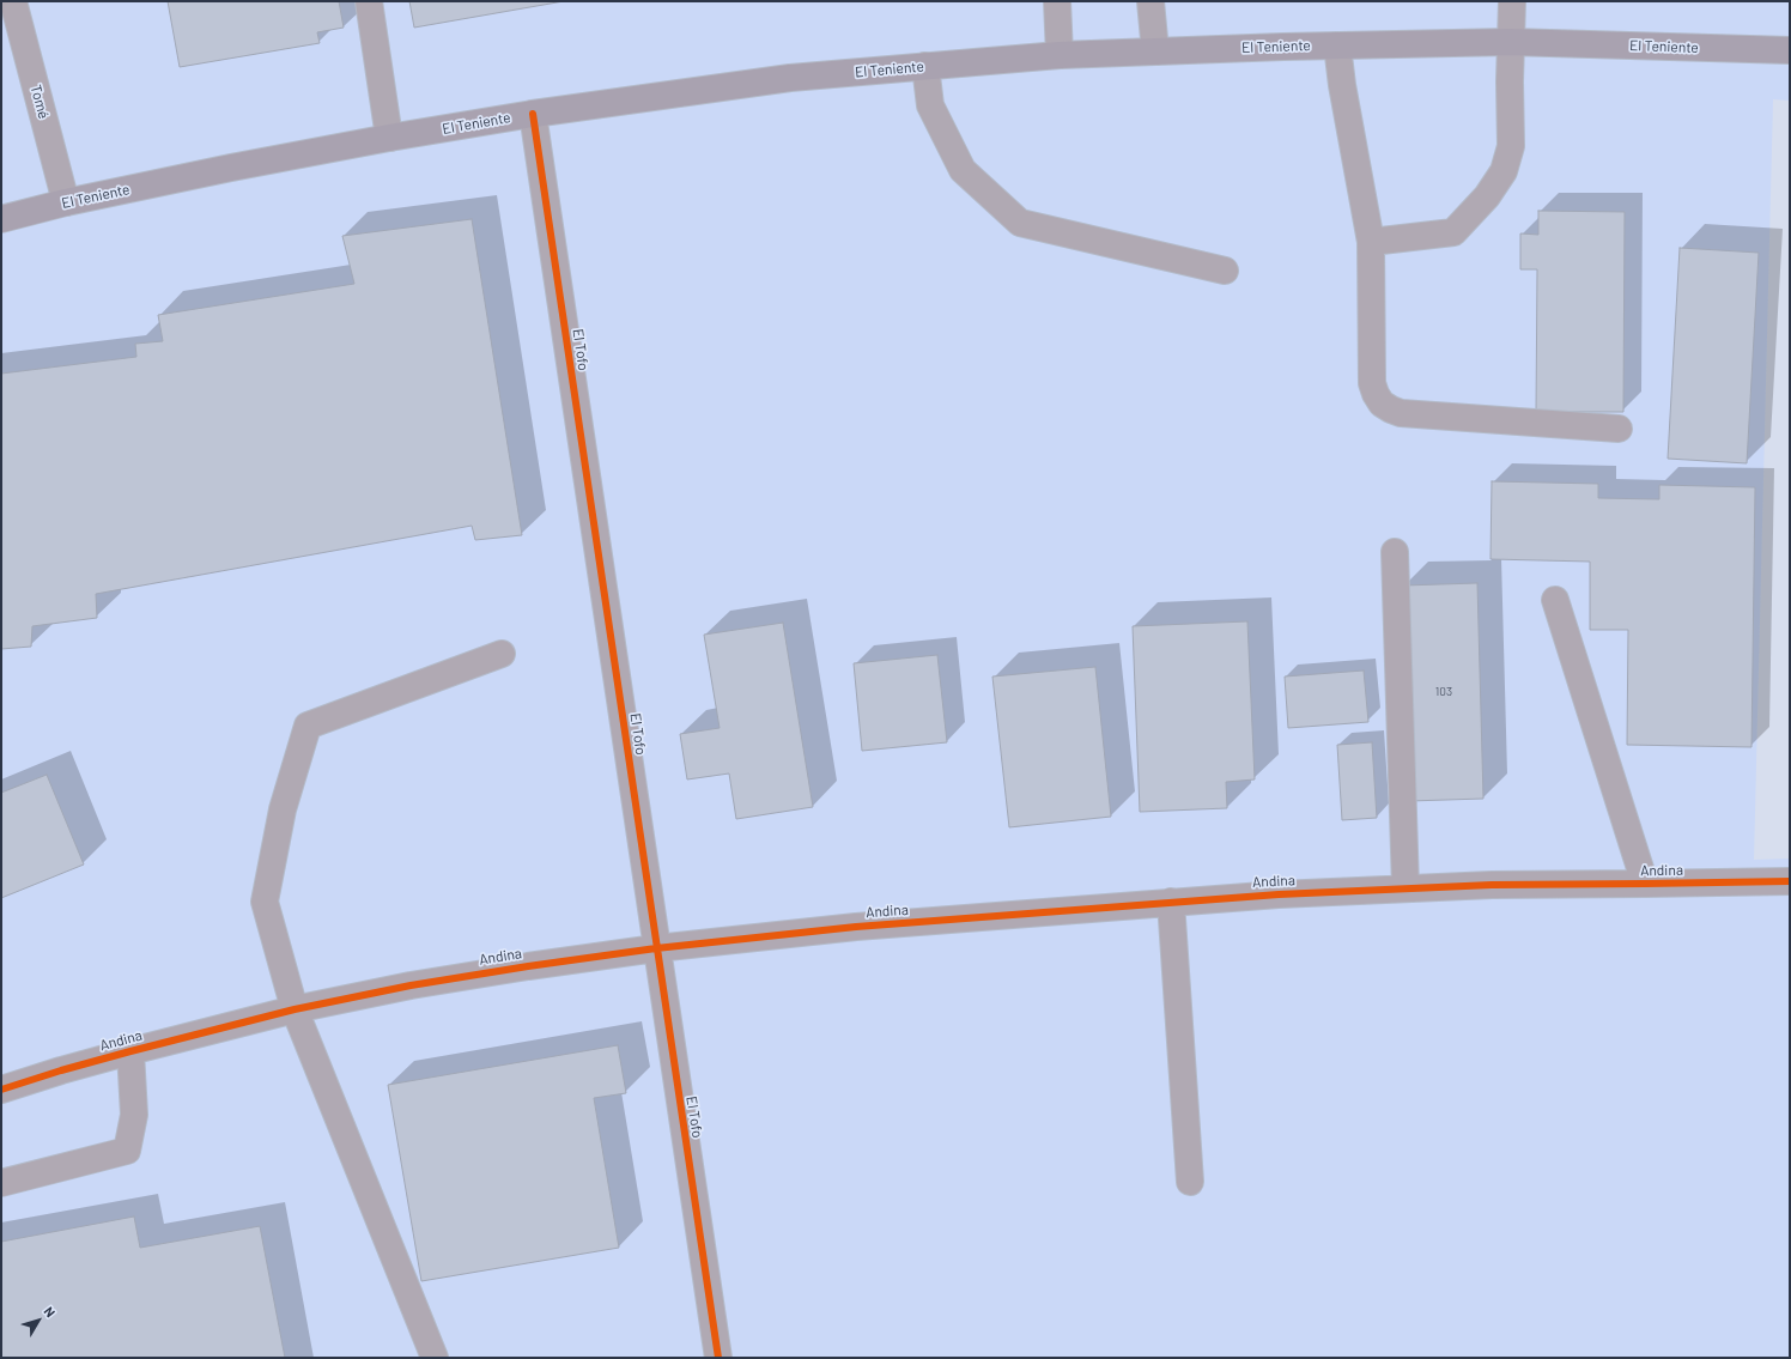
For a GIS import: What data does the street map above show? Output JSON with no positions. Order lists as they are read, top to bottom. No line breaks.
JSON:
{"streets":{"main road":["El Teniente"],"street":["Tomé","El Tofo","Andina"]},"crossings":[["El Teniente","Tomé"],["El Teniente","El Tofo"],["El Tofo","Andina"]],"house_numbers":["103"],"north":"top right"}
